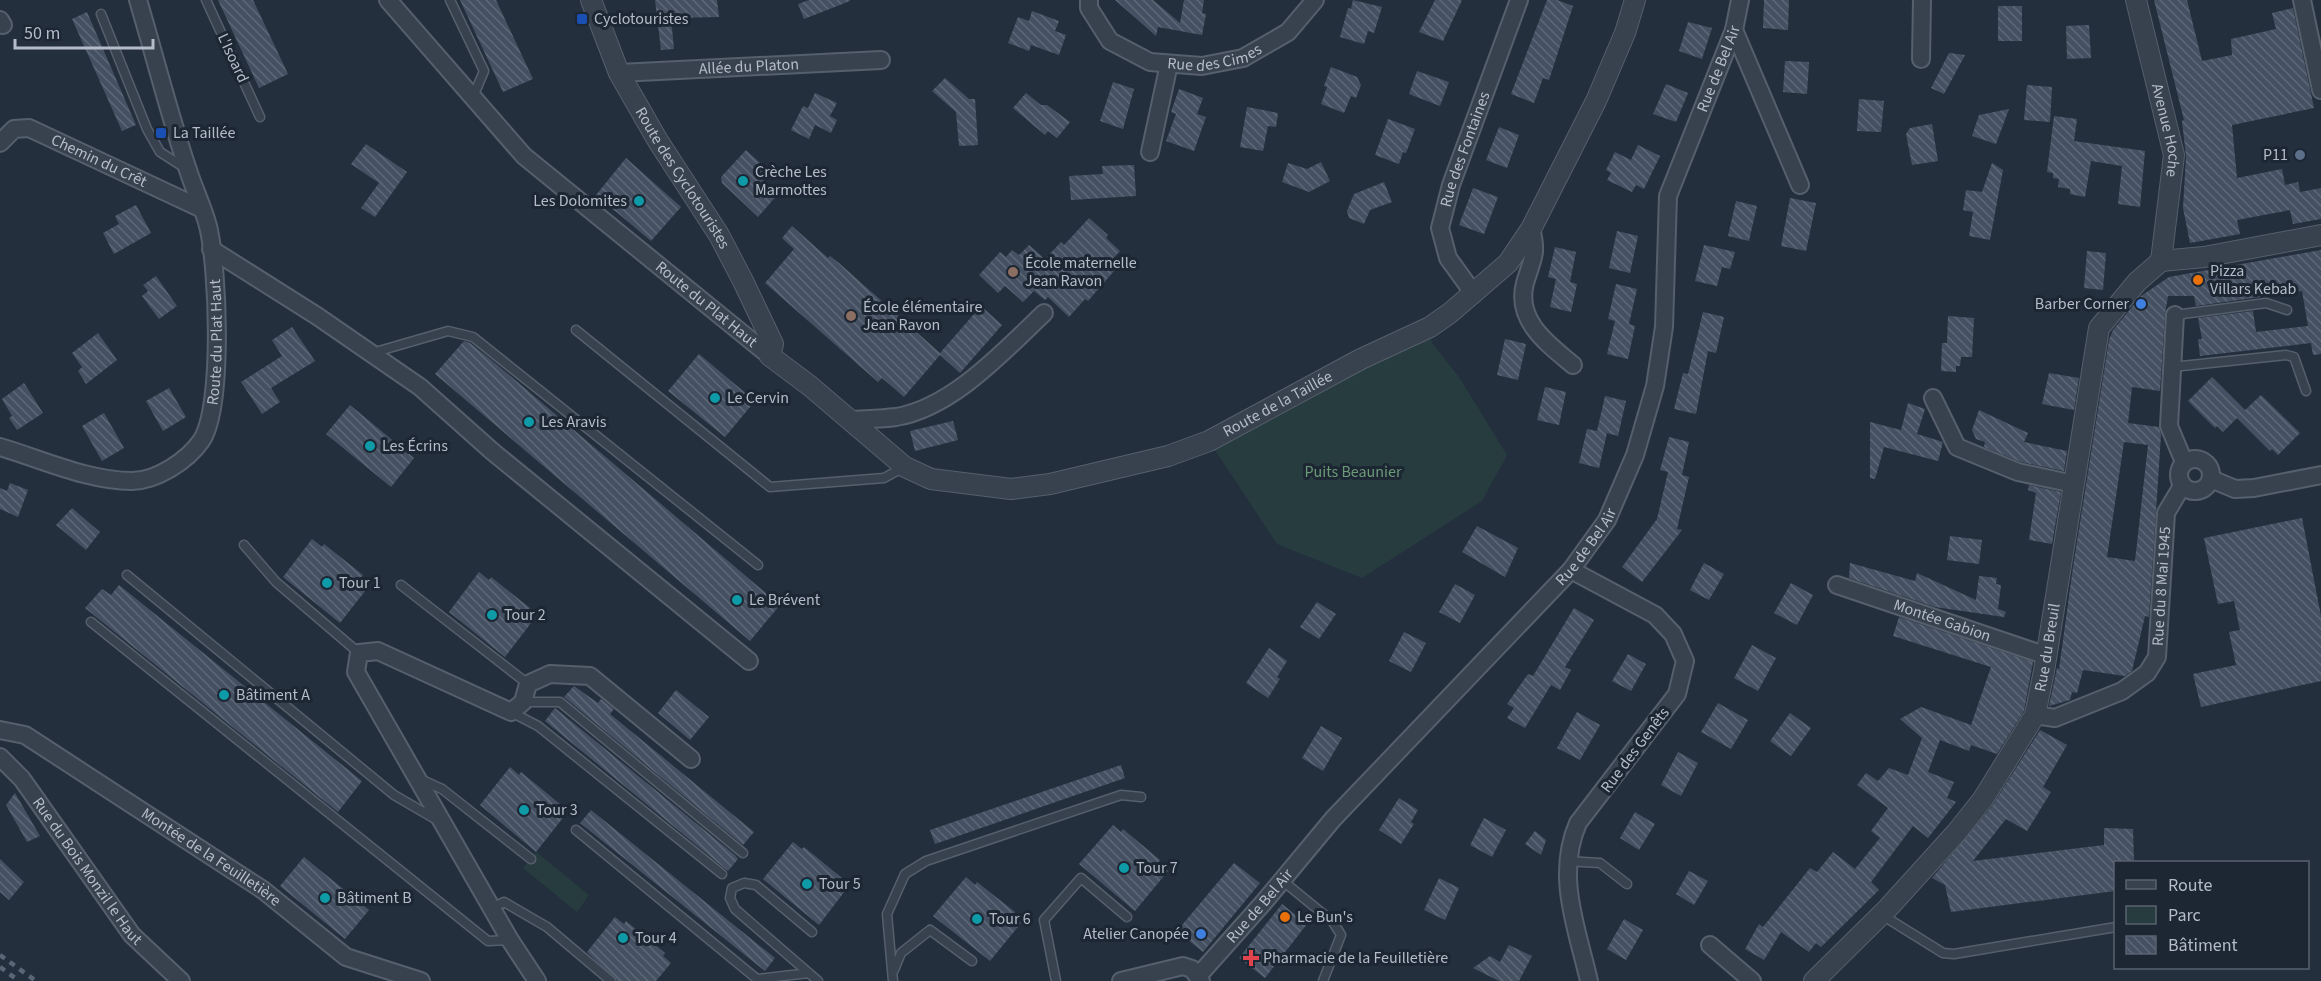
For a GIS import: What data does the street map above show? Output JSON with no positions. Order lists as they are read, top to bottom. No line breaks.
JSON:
{"streets":{"street":["Rue des Cimes","Allée du Platon","Rue de Bel Air","Avenue Hoche","Rue des Fontaines","Chemin du Crêt","Route des Cyclotouristes","Route du Plat Haut","Route de la Taillée","Rue du 8 Mai 1945","Montée Gabion","Rue du Breuil","Rue des Genêts","Montée de la Feuilletière","Rue du Bois Monzil le Haut"],"lane":["L'Isoard"]},"crossings":[["Allée du Platon","Route des Cyclotouristes"],["Rue de Bel Air","Rue des Genêts"],["Avenue Hoche","Rue du Breuil"],["Rue des Fontaines","Route de la Taillée"],["Chemin du Crêt","Route du Plat Haut"],["Route des Cyclotouristes","Route du Plat Haut"],["Route des Cyclotouristes","Route de la Taillée"],["Route du Plat Haut","Route de la Taillée"],["Rue du 8 Mai 1945","Rue du Breuil"],["Montée Gabion","Rue du Breuil"]],"parks":["Puits Beaunier"],"places":{"transit":["Cyclotouristes","La Taillée"],"other":["P11","Crèche Les Marmottes","Les Dolomites","École maternelle Jean Ravon","Pizza Villars Kebab","Barber Corner","École élémentaire Jean Ravon","Le Cervin","Les Aravis","Les Écrins","Tour 1","Le Brévent","Tour 2","Bâtiment A","Tour 3","Tour 7","Tour 5","Bâtiment B","Le Bun's","Tour 6","Atelier Canopée","Tour 4"],"health":["Pharmacie de la Feuilletière"]},"legend":["Route","Parc","Bâtiment"],"scale_bar":"50 m"}
